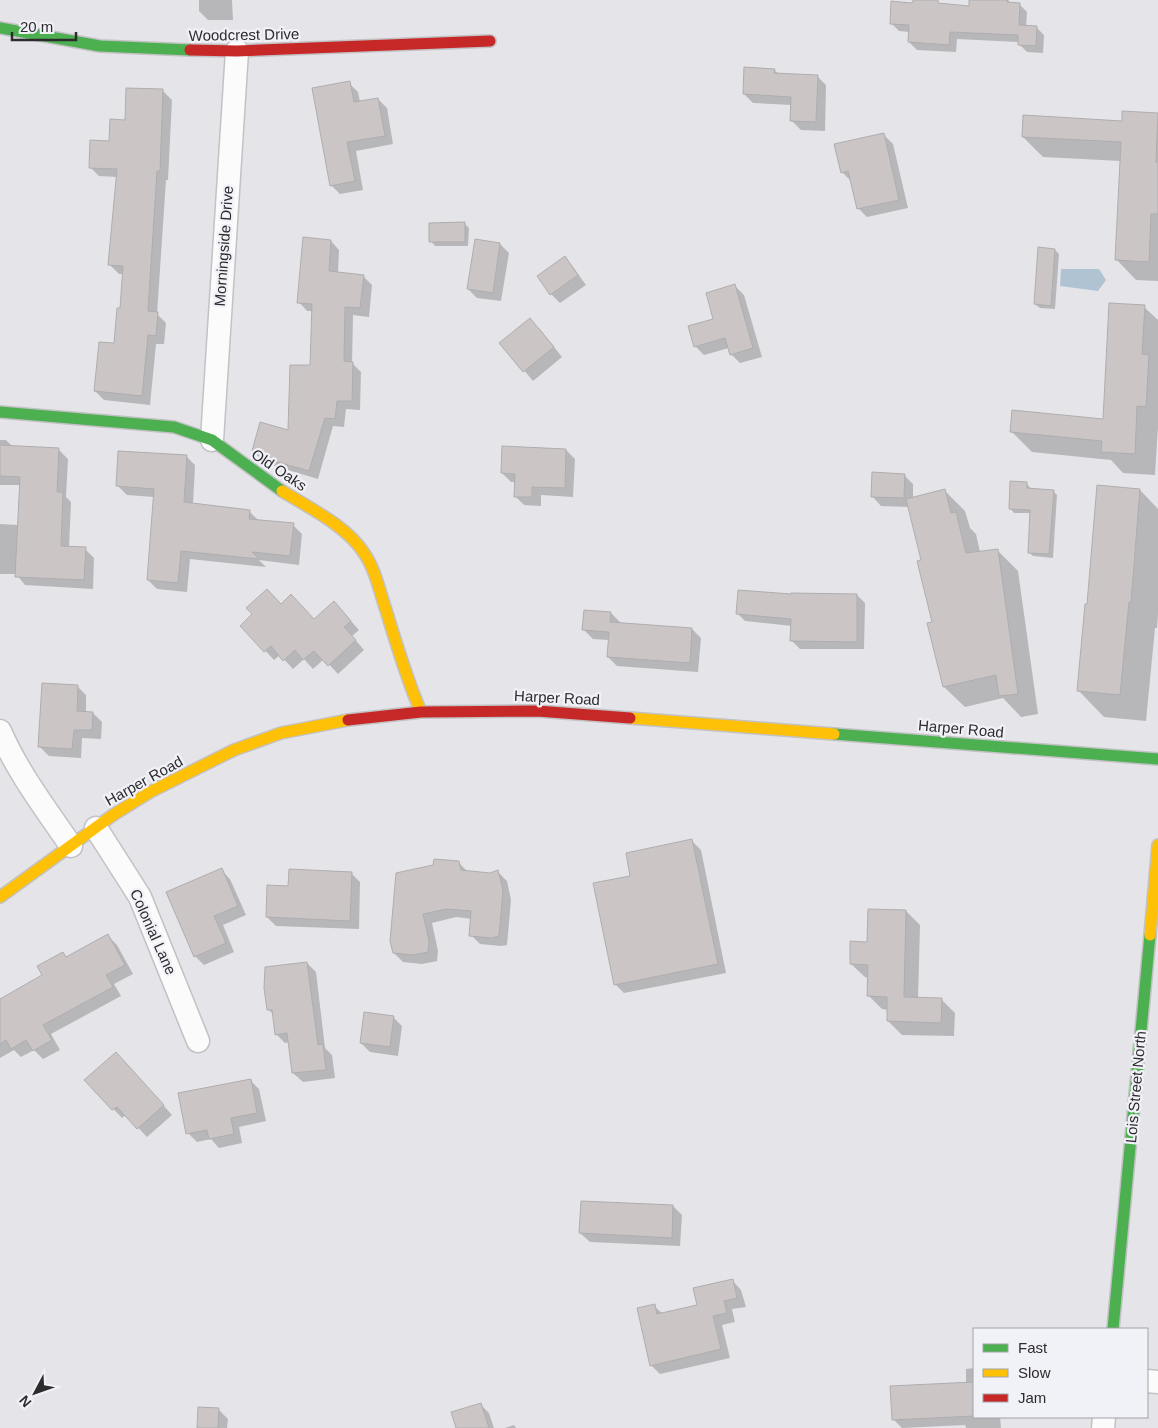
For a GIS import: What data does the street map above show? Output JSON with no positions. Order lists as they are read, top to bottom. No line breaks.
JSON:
{"streets":{"street":["Woodcrest Drive","Morningside Drive","Old Oaks","Harper Road","Colonial Lane","Lois Street North"]},"crossings":[["Woodcrest Drive","Morningside Drive"],["Morningside Drive","Old Oaks"],["Old Oaks","Harper Road"],["Harper Road","Colonial Lane"]],"legend":["Fast","Slow","Jam"],"scale_bar":"20 m","north":"bottom left"}
